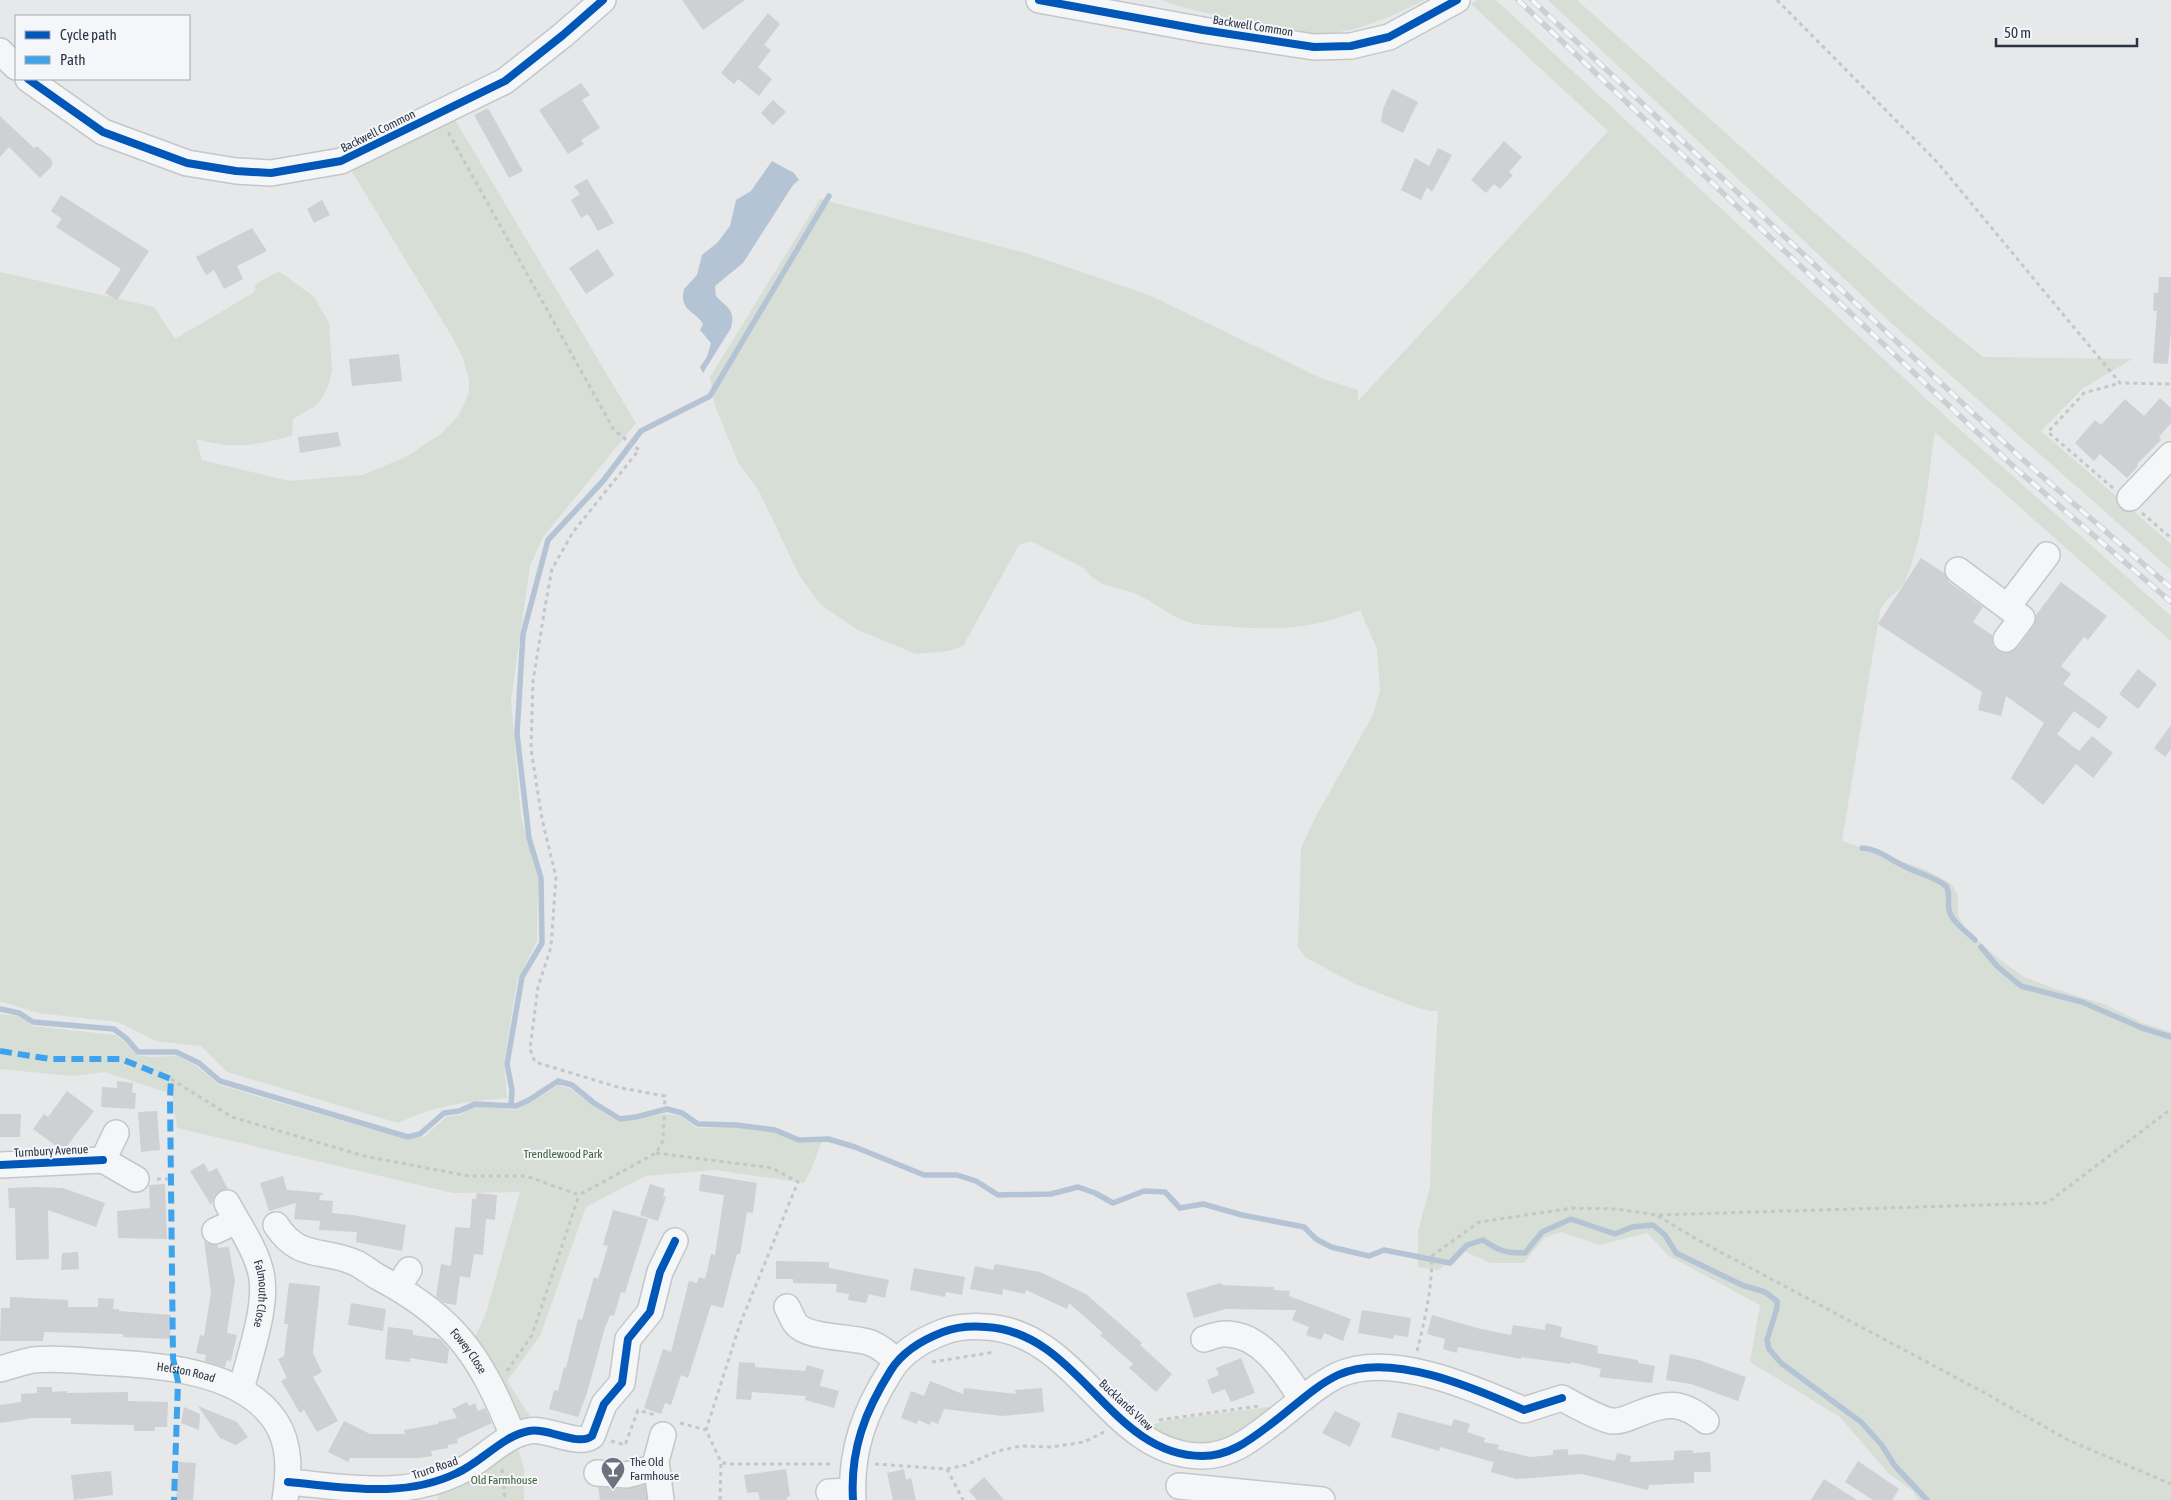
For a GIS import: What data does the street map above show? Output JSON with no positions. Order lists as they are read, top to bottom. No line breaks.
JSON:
{"streets":{"street":["Backwell Common","Turnbury Avenue","Falmouth Close","Fowey Close","Helston Road","Bucklands View","Truro Road"]},"crossings":[["Falmouth Close","Helston Road"],["Fowey Close","Truro Road"],["Helston Road","Truro Road"]],"parks":["Trendlewood Park","Old Farmhouse"],"places":{"bar":["The Old Farmhouse"]},"legend":["Cycle path","Path"],"scale_bar":"50 m"}
